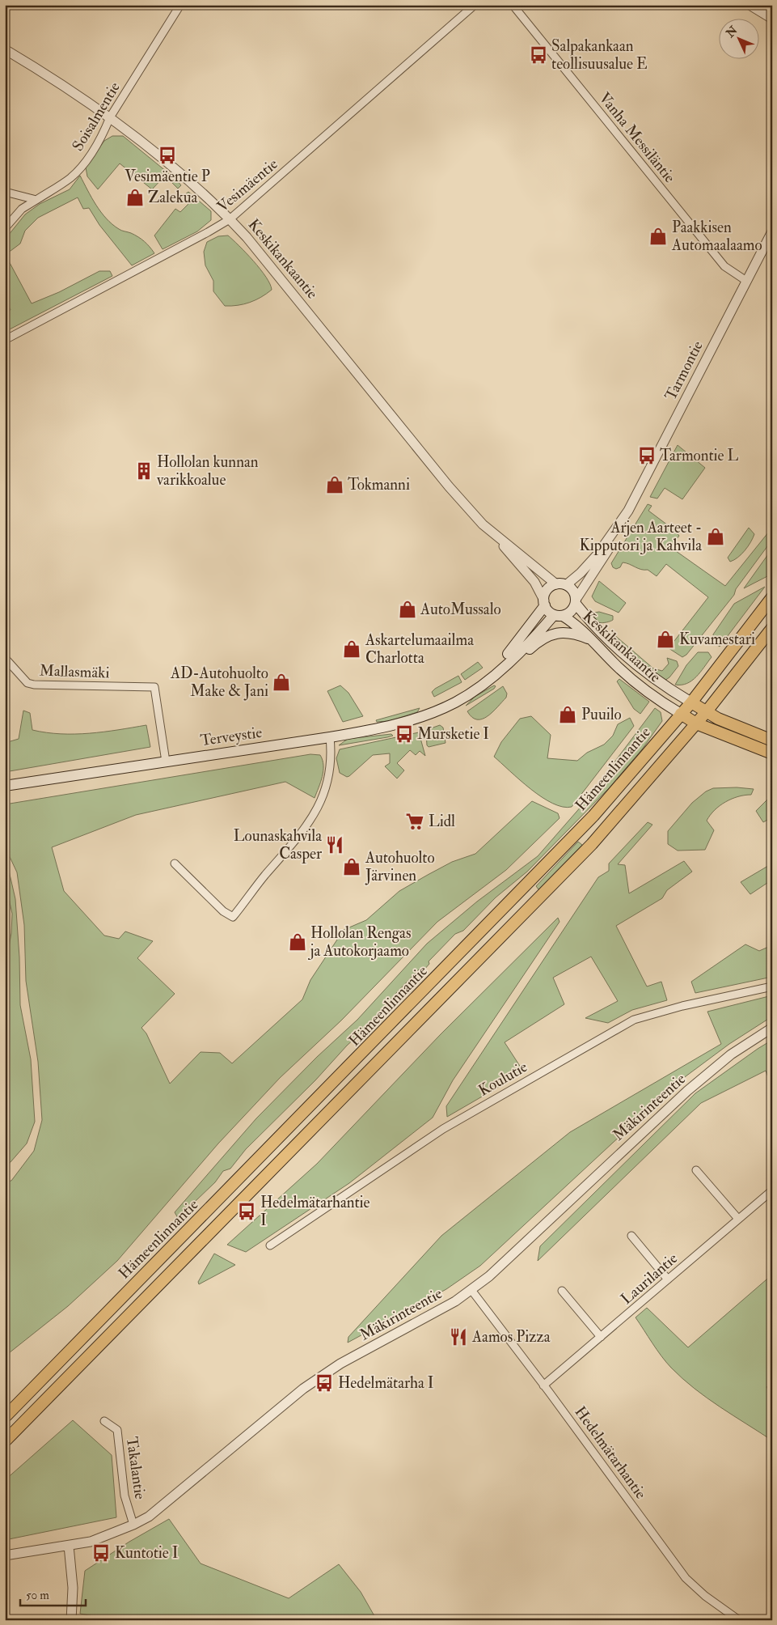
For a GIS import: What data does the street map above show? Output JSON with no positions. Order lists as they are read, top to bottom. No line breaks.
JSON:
{"streets":{"main road":["Keskikankaantie","Terveystie","Hämeenlinnantie"],"street":["Soisalmentie","Vanha Messiläntie","Vesimäentie","Tarmontie","Mallasmäki","Koulutie","Mäkirinteentie","Laurilantie","Hedelmätarhantie","Takalantie"]},"crossings":[["Soisalmentie","Keskikankaantie"],["Vanha Messiläntie","Tarmontie"],["Vesimäentie","Keskikankaantie"],["Keskikankaantie","Tarmontie"],["Keskikankaantie","Terveystie"],["Keskikankaantie","Hämeenlinnantie"],["Tarmontie","Terveystie"],["Mallasmäki","Terveystie"],["Mäkirinteentie","Hedelmätarhantie"],["Mäkirinteentie","Takalantie"],["Laurilantie","Hedelmätarhantie"]],"places":{"bus stop":["Salpakankaan teollisuusalue E","Vesimäentie P","Tarmontie L","Mursketie I","Hedelmätarhantie I","Hedelmätarha I","Kuntotie I"],"shop":["Zalekua","Paakkisen Automaalaamo","Tokmanni","Arjen Aarteet - Kipputori ja Kahvila","AutoMussalo","Kuvamestari","Askartelumaailma Charlotta","AD-Autohuolto Make & Jani","Puuilo","Autohuolto Järvinen","Hollolan Rengas ja Autokorjaamo"],"building":["Hollolan kunnan varikkoalue"],"supermarket":["Lidl"],"restaurant":["Lounaskahvila Casper","Aamos Pizza"]},"scale_bar":"50 m","north":"top left"}
